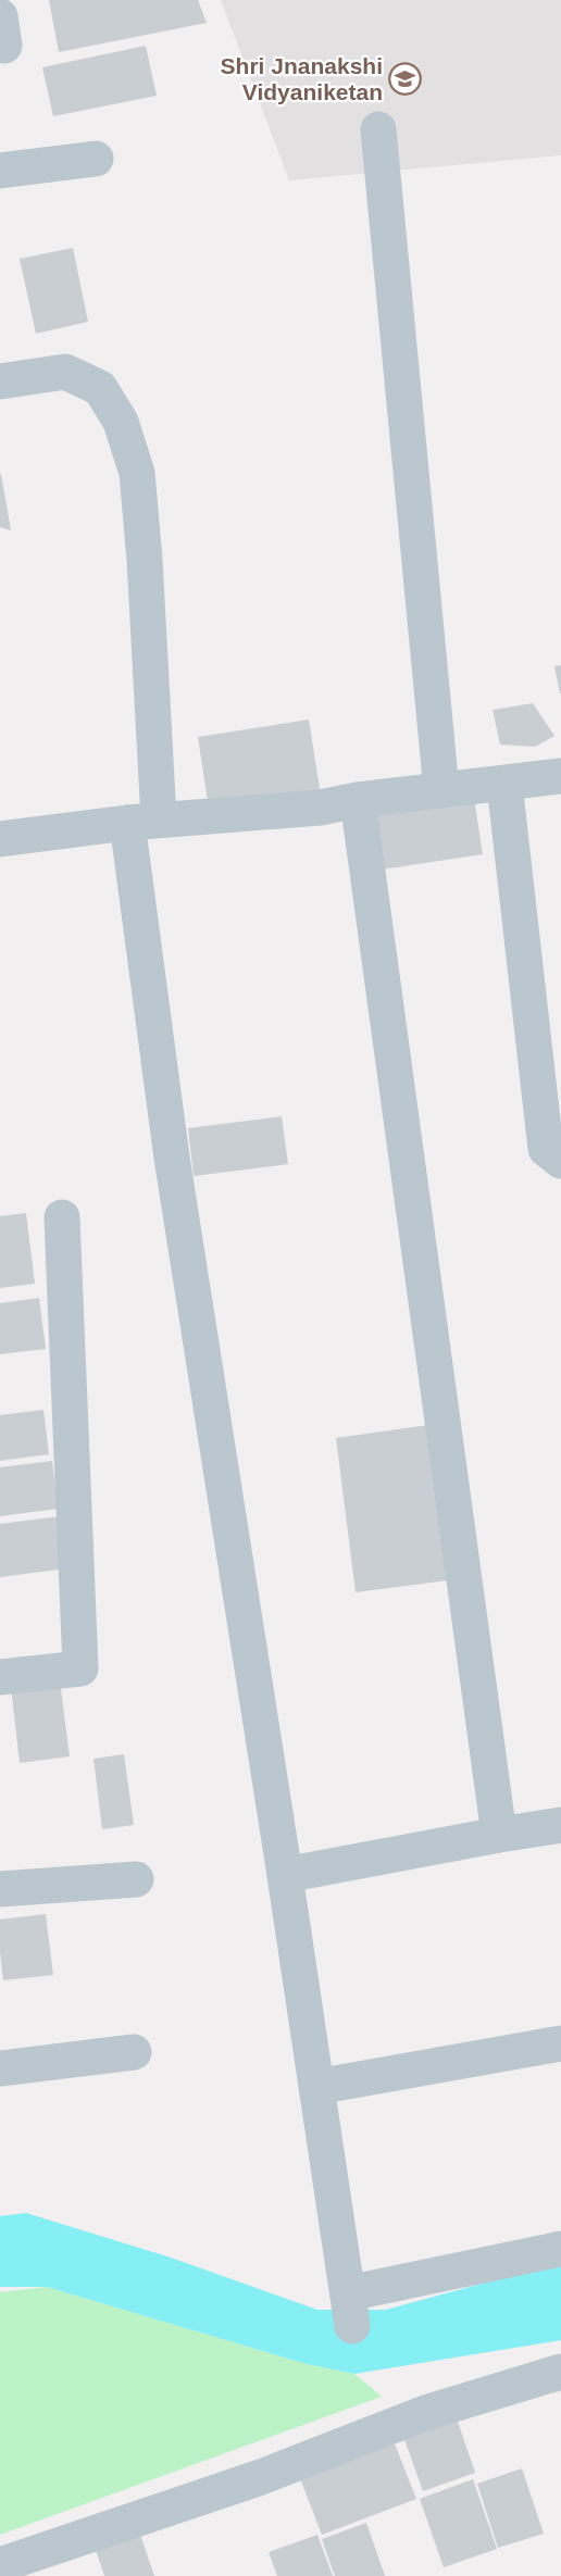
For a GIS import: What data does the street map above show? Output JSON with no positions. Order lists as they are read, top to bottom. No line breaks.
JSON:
{"places":{"school or university":["Shri Jnanakshi Vidyaniketan"]}}
